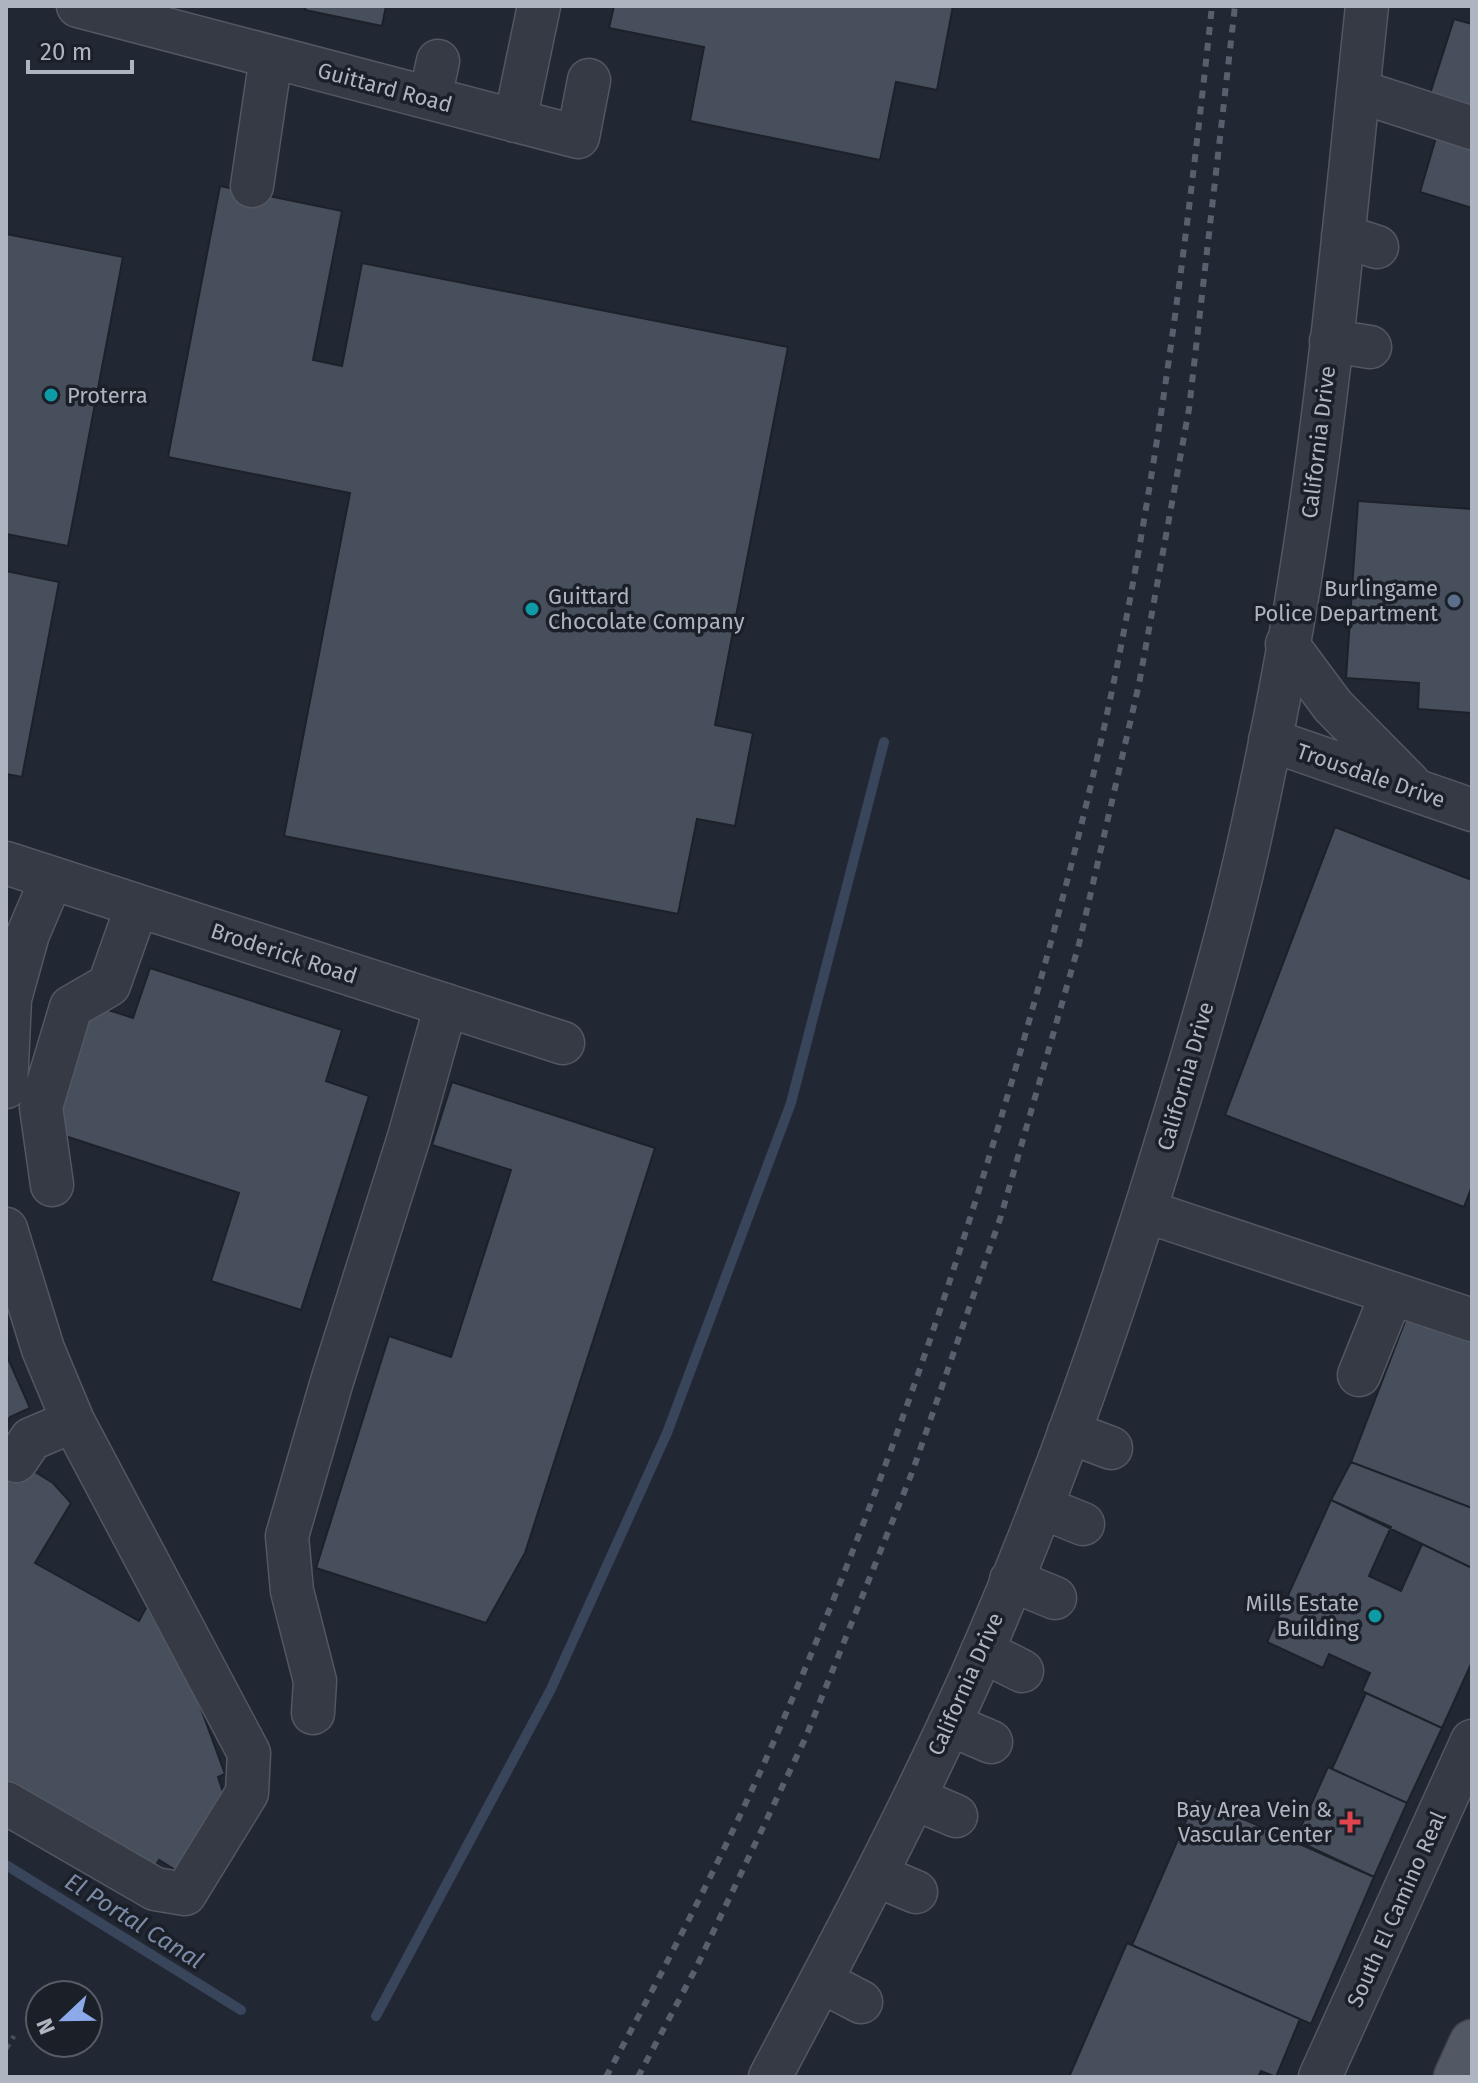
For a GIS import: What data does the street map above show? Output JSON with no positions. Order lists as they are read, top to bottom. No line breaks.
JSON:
{"streets":{"street":["Guittard Road","California Drive","Trousdale Drive","Broderick Road","South El Camino Real"]},"crossings":[["California Drive","Trousdale Drive"]],"water":["El Portal Canal"],"places":{"other":["Proterra","Burlingame Police Department","Guittard Chocolate Company","Mills Estate Building"],"health":["Bay Area Vein & Vascular Center"]},"scale_bar":"20 m","north":"left"}
